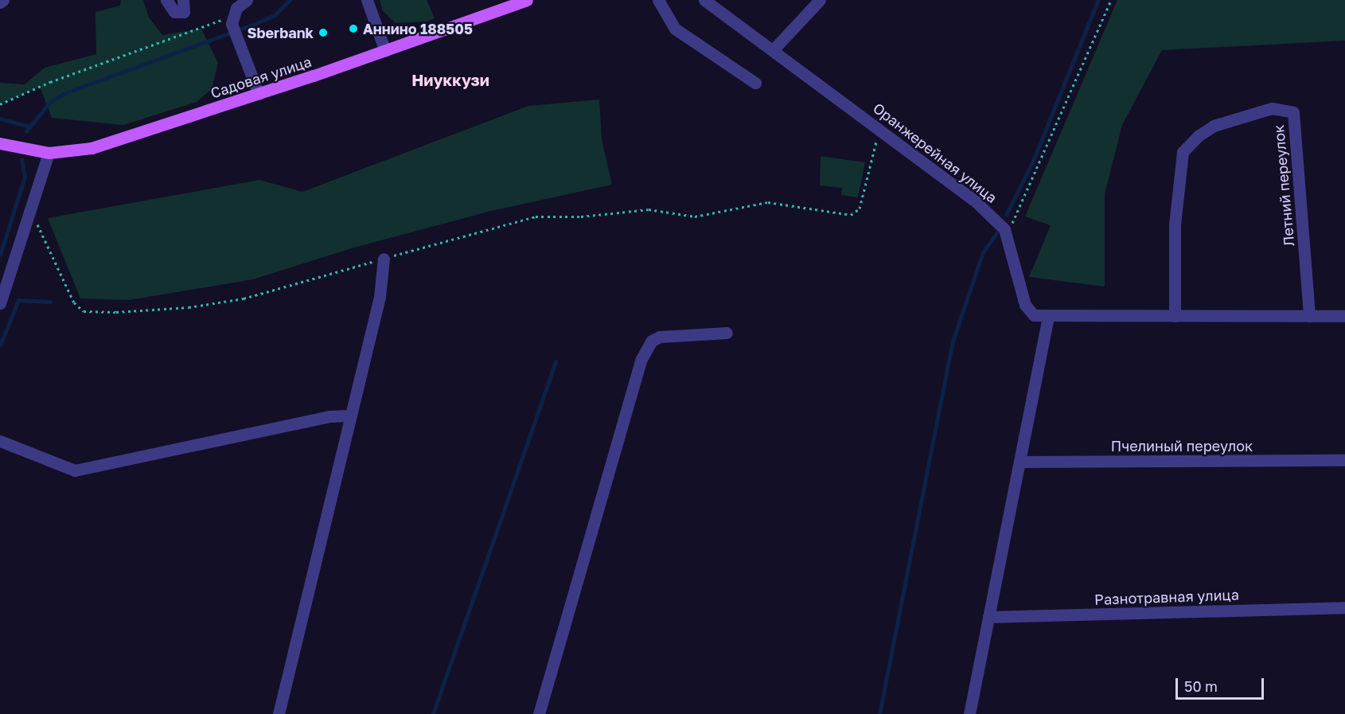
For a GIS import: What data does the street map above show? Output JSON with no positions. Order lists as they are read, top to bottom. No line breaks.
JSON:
{"streets":{"main road":["Садовая улица"],"street":["Оранжерейная улица","Летний переулок","Пчелиный переулок","Разнотравная улица"]},"districts":["Ниуккузи"],"places":["Аннино 188505","Sberbank"],"scale_bar":"50 m"}
